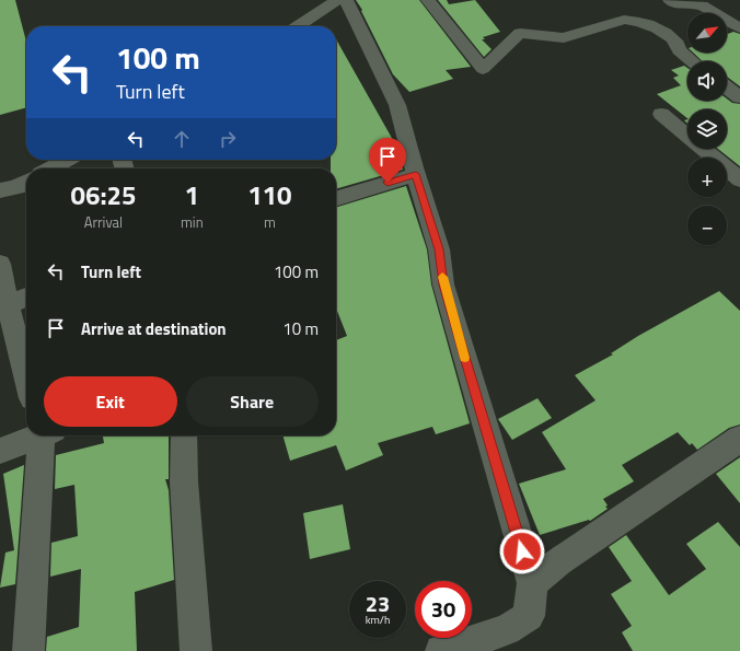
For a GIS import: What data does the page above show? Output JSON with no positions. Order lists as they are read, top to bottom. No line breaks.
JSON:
{"north":"top right","page":{"map_buttons":["+","−"],"turn":["100 m","Turn left"],"eta":["06:25","Arrival","1","min","110","m"],"list":[{"name":"Turn left","value":"100 m"},{"name":"Arrive at destination","value":"10 m"}],"buttons":["Exit","Share"],"speed":"23 km/h","limit":"30"}}
